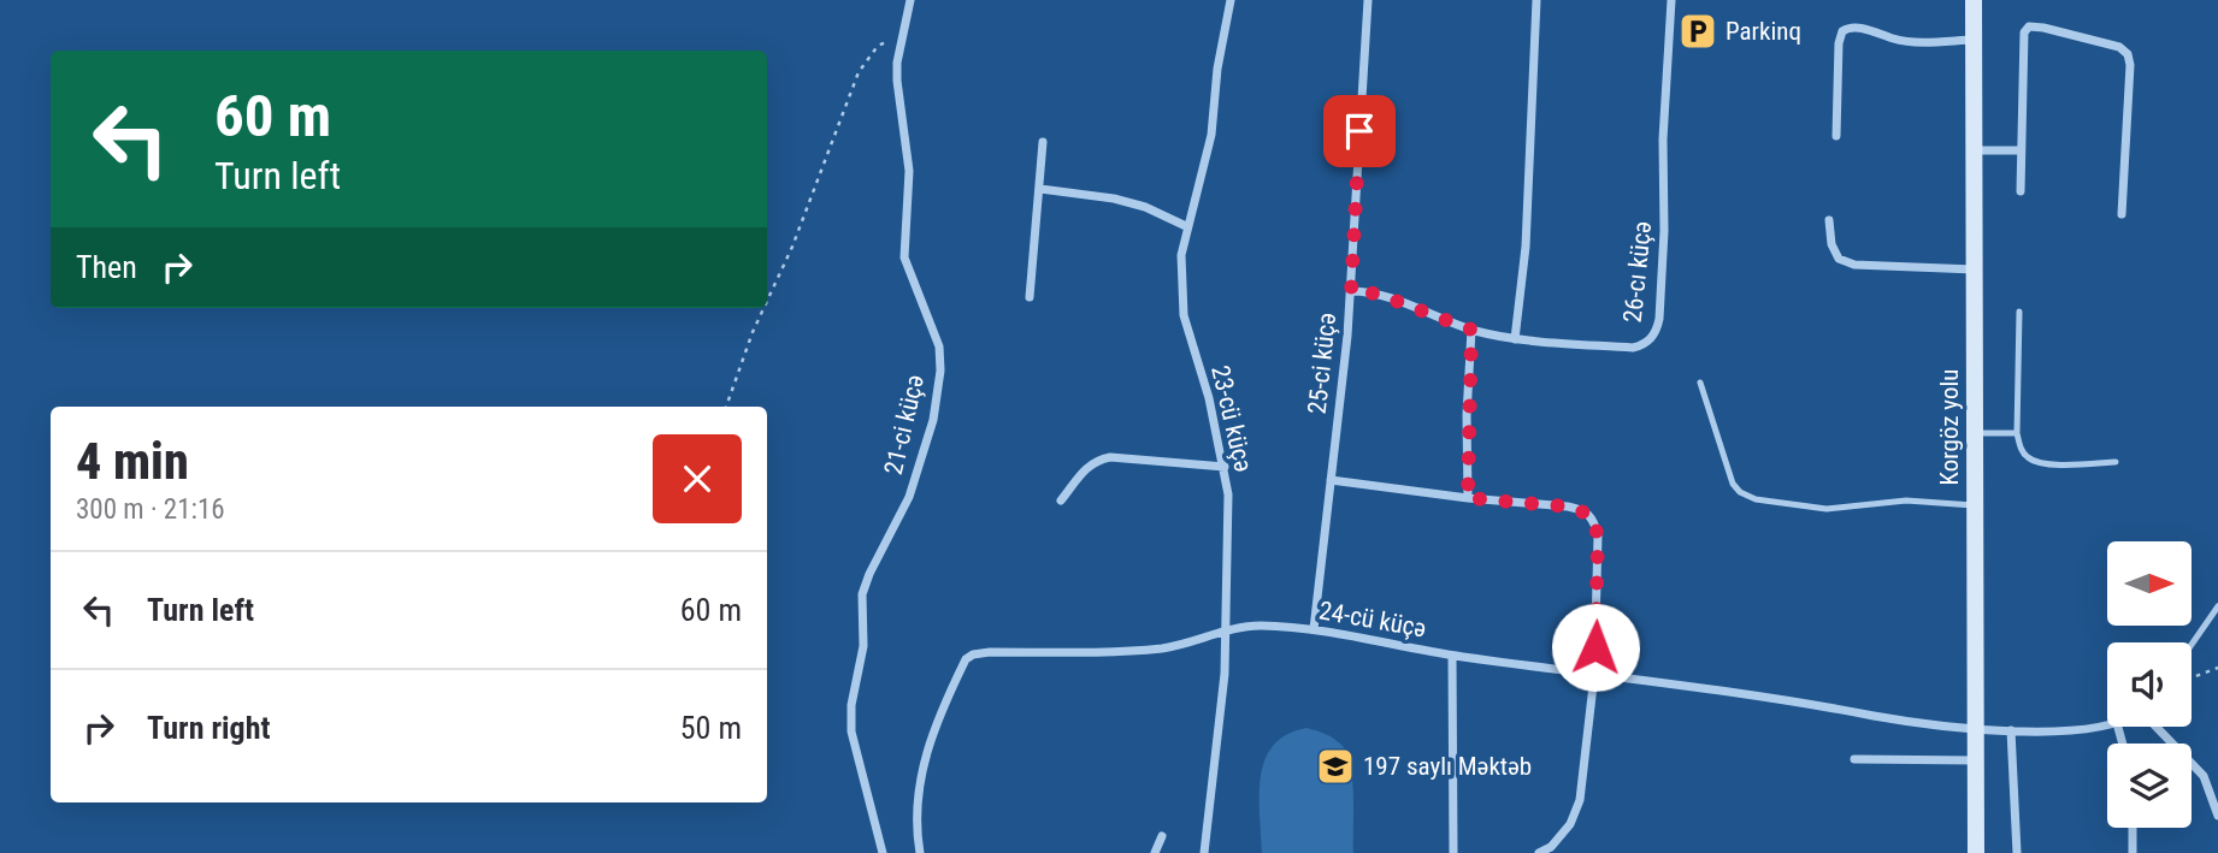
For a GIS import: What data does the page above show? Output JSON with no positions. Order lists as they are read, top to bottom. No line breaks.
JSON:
{"streets":{"main road":["Korgöz yolu"],"street":["26-cı küçə","25-ci küçə","23-cü küçə","21-ci küçə","24-cü küçə"]},"crossings":[["26-cı küçə","25-ci küçə"],["25-ci küçə","24-cü küçə"],["23-cü küçə","24-cü küçə"],["Korgöz yolu","24-cü küçə"]],"places":{"parking":["Parkinq"],"school or university":["197 saylı Məktəb"]},"north":"right","page":{"turn":["60 m","Turn left"],"then":"Then","heading":["4 min","300 m · 21:16"],"list":[{"name":"Turn left","value":"60 m"},{"name":"Turn right","value":"50 m"}]}}
